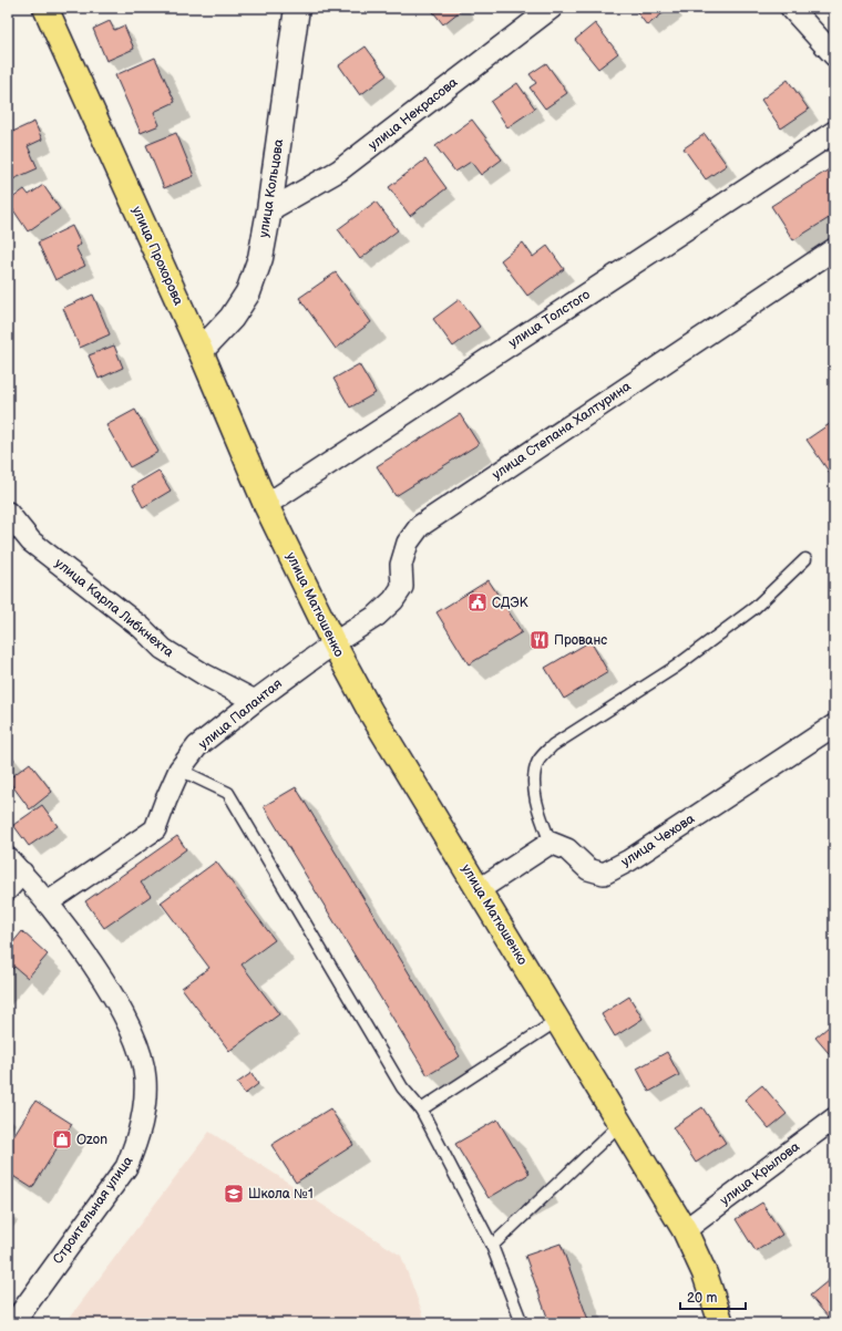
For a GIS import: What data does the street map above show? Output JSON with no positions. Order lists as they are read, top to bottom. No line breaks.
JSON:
{"streets":{"main road":["улица Кольцова","улица Прохорова","улица Матюшенко"],"street":["улица Некрасова","улица Толстого","улица Степана Халтурина","улица Карла Либкнехта","улица Палантая","улица Чехова","улица Крылова","Строительная улица"]},"crossings":[["улица Некрасова","улица Кольцова"],["улица Кольцова","улица Прохорова"],["улица Прохорова","улица Толстого"],["улица Прохорова","улица Матюшенко"],["улица Толстого","улица Матюшенко"],["улица Степана Халтурина","улица Матюшенко"],["улица Степана Халтурина","улица Палантая"],["улица Матюшенко","улица Палантая"],["улица Матюшенко","улица Крылова"],["улица Карла Либкнехта","улица Палантая"],["улица Палантая","Строительная улица"]],"places":{"public building":["СДЭК"],"restaurant":["Прованс"],"shop":["Ozon"],"school or university":["Школа №1"]},"scale_bar":"20 m"}
